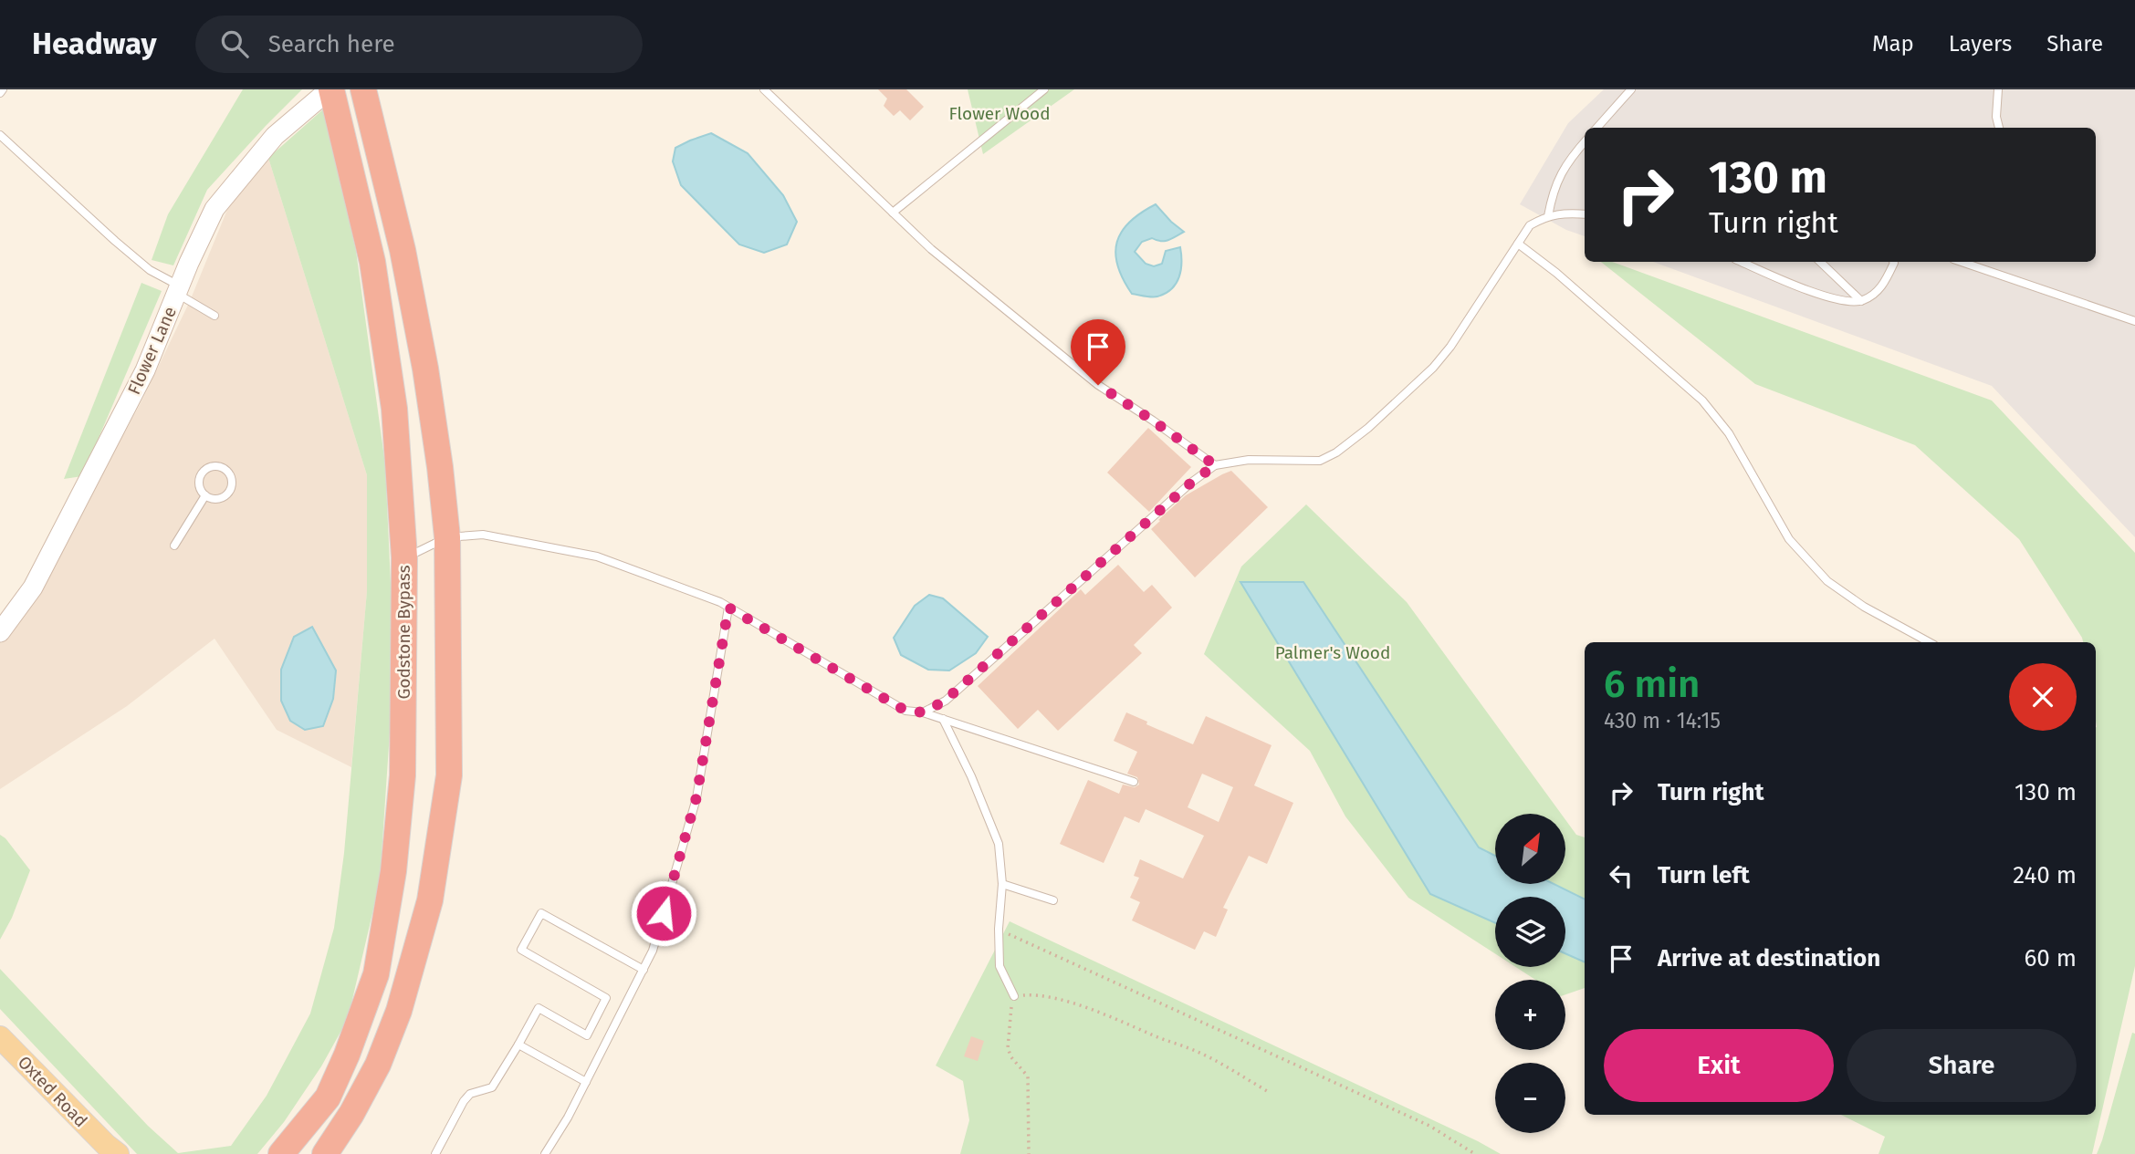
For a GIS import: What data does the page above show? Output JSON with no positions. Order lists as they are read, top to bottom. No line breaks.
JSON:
{"streets":{"highway":["Godstone Bypass"],"main road":["Oxted Road"],"street":["Flower Lane"]},"crossings":[["Flower Lane","Godstone Bypass"]],"parks":["Flower Wood","Palmer's Wood"],"north":"top right","page":{"header":"Headway","search":"Search here","nav":["Map","Layers","Share"],"turn":["130 m","Turn right"],"heading":["6 min","430 m · 14:15"],"list":[{"name":"Turn right","value":"130 m"},{"name":"Turn left","value":"240 m"},{"name":"Arrive at destination","value":"60 m"}],"map_buttons":["+","−"],"buttons":["Exit","Share"]}}
